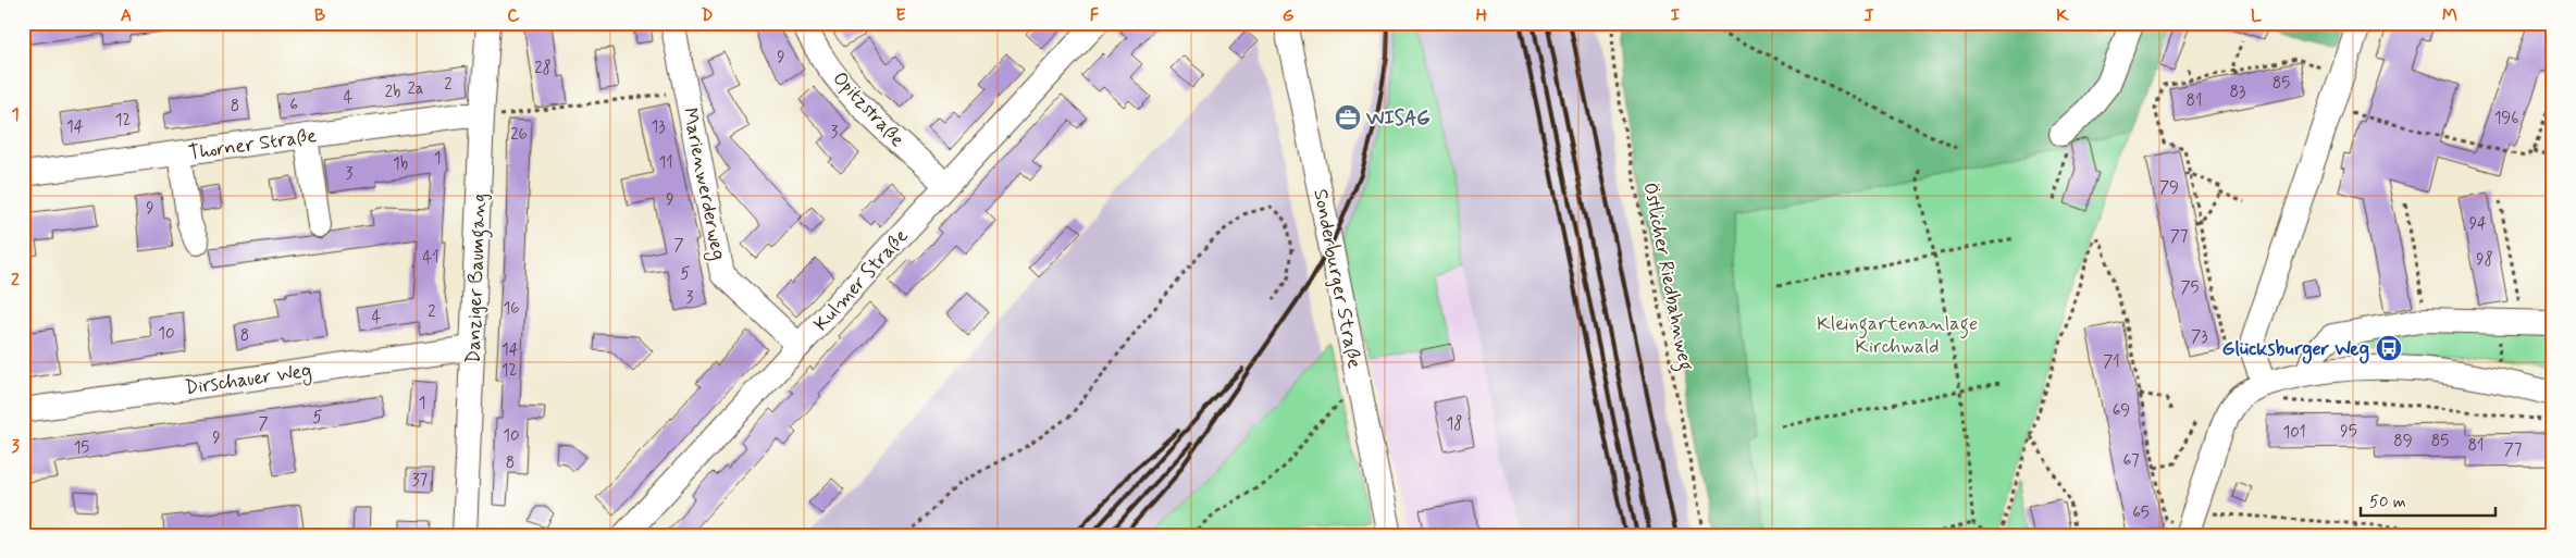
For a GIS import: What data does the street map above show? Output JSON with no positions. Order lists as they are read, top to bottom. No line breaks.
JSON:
{"streets":{"street":["Opitzstraße","Thorner Straße","Marienwerderweg","Danziger Baumgang","Sonderburger Straße","Kulmer Straße","Dirschauer Weg"],"path":["Östlicher Riedbahnweg"]},"crossings":[["Opitzstraße","Kulmer Straße"],["Thorner Straße","Danziger Baumgang"],["Marienwerderweg","Kulmer Straße"],["Danziger Baumgang","Dirschauer Weg"]],"parks":["Kleingartenanlage Kirchwald"],"places":{"office":["WISAG"],"bus stop":["Glücksburger Weg"]},"house_numbers":["9","28","85","2","2a","2b","83","4","81","6","8","196","12","14","13","3","26","1","11","1b","3","79","9","9","94","77","7","41","98","5","75","3","16","2","4","10","8","73","14","71","12","1","69","5","7","18","95","101","10","9","89","85","81","15","77","67","8","37","65"],"scale_bar":"50 m","grid":{"columns":["A","B","C","D","E","F","G","H","I","J","K","L","M"],"rows":["1","2","3"]}}
